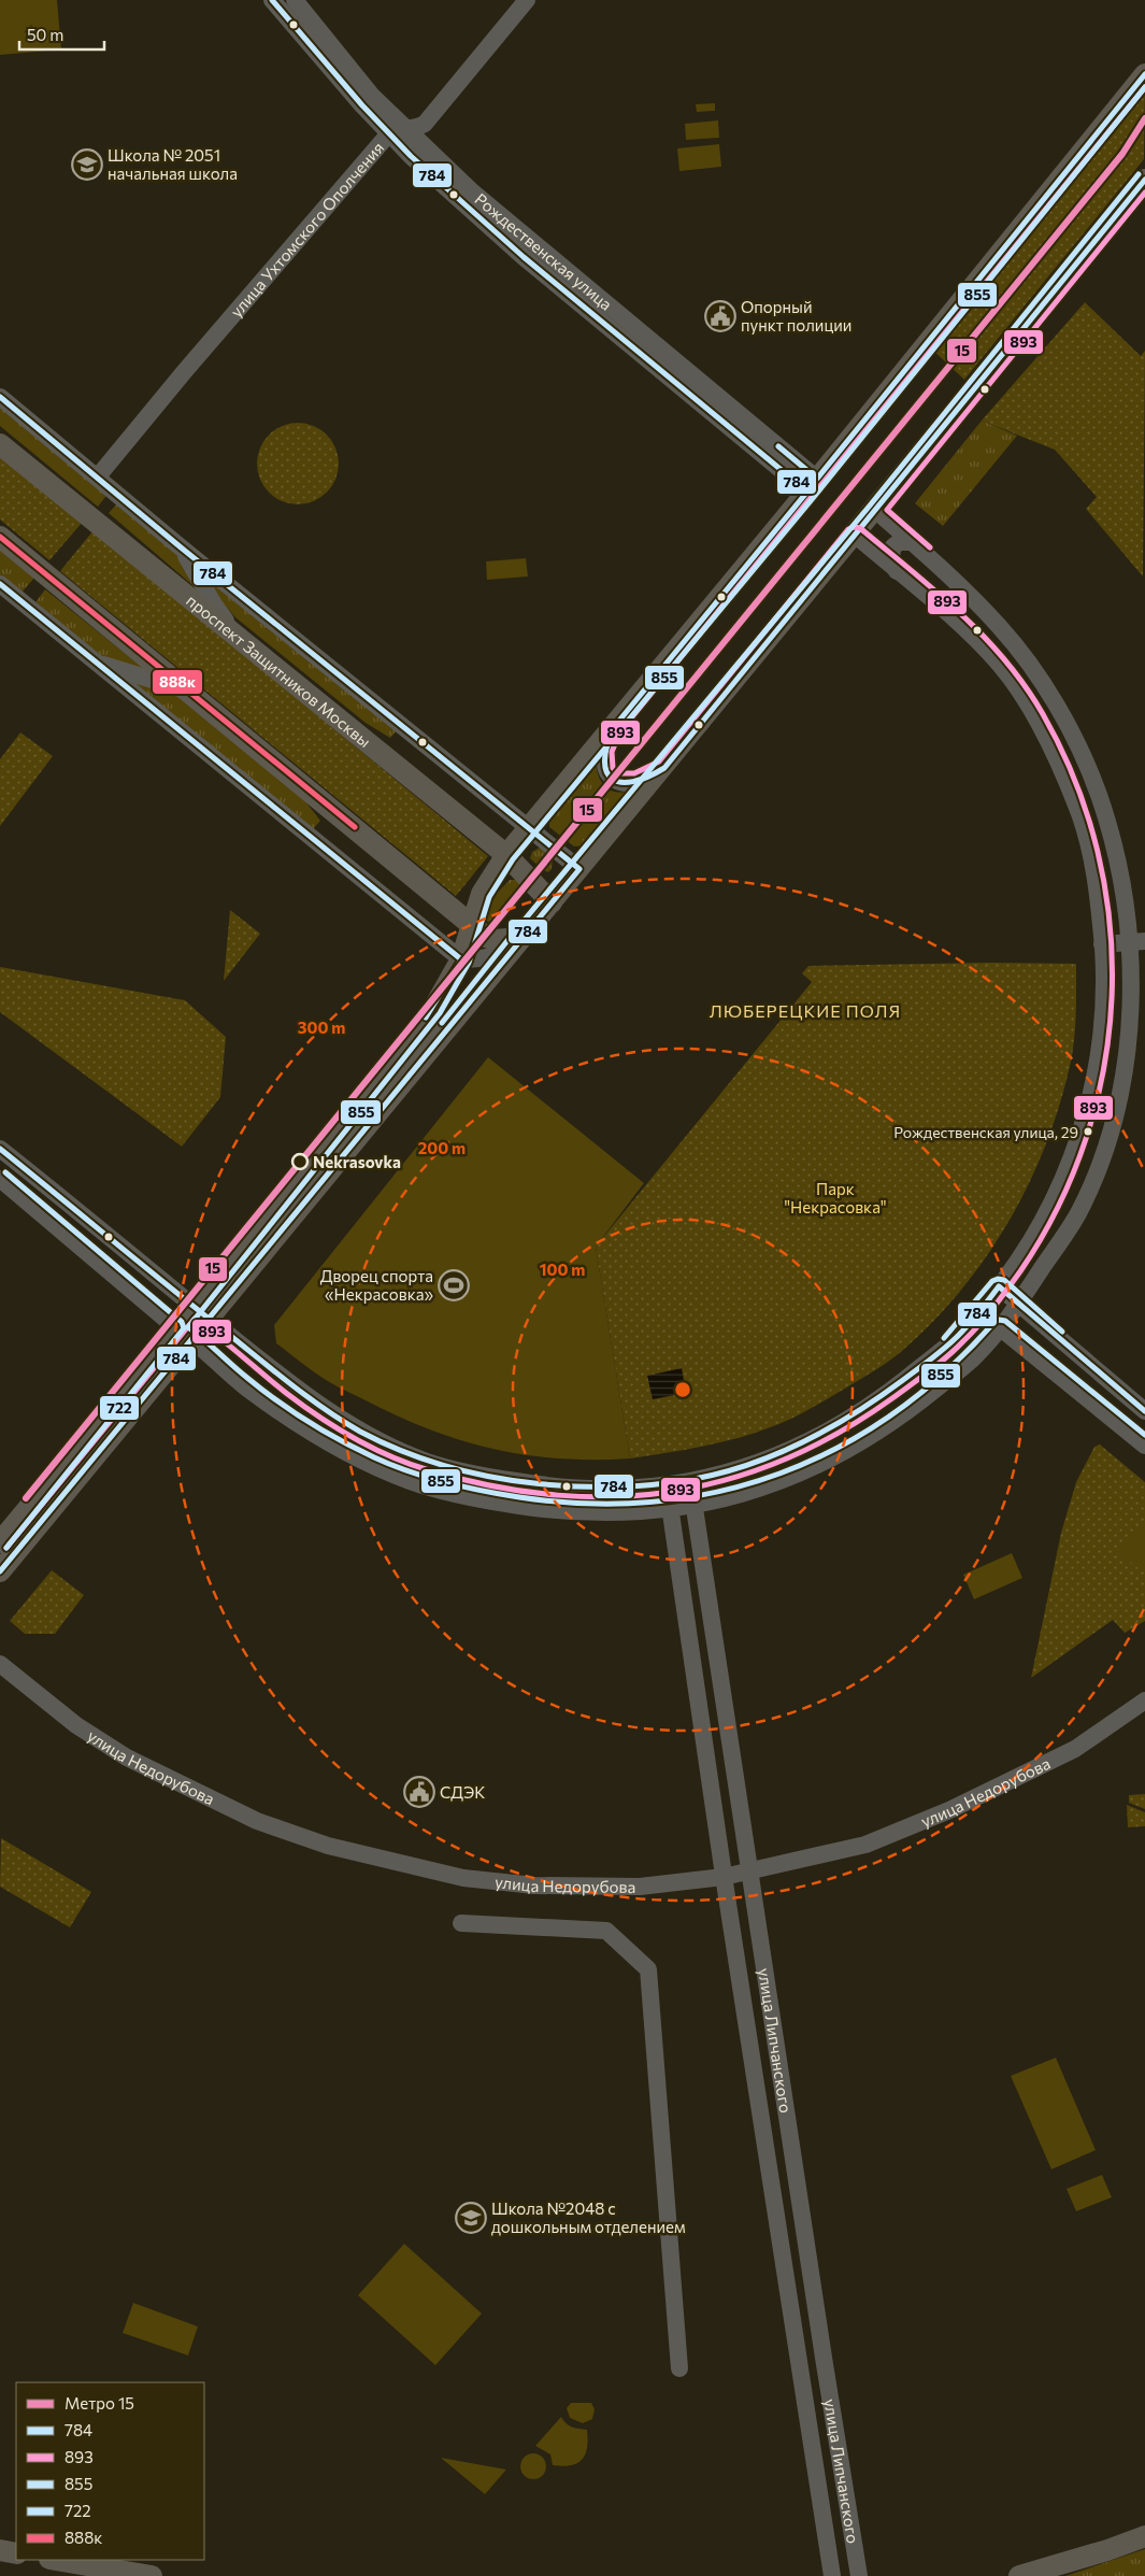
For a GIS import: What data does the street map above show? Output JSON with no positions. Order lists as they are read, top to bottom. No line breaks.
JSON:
{"streets":{"main road":["проспект Защитников Москвы"],"street":["улица Ухтомского Ополчения","Рождественская улица","улица Недорубова","улица Липчанского"]},"crossings":[["улица Ухтомского Ополчения","Рождественская улица"],["улица Недорубова","улица Липчанского"]],"districts":["ЛЮБЕРЕЦКИЕ ПОЛЯ"],"parks":["Парк \"Некрасовка\""],"places":{"school or university":["Школа № 2051 начальная школа","Школа №2048 с дошкольным отделением"],"public building":["Опорный пункт полиции","СДЭК"],"other":["Рождественская улица, 29","Nekrasovka"],"sports":["Дворец спорта «Некрасовка»"]},"lines":["transit line 784","transit line 893","transit line 855","metro line 15","transit line 888к","transit line 722"],"legend":["Метро 15","784","893","855","722","888к"],"scale_bar":"50 m","rings":["300 m","200 m","100 m"]}
